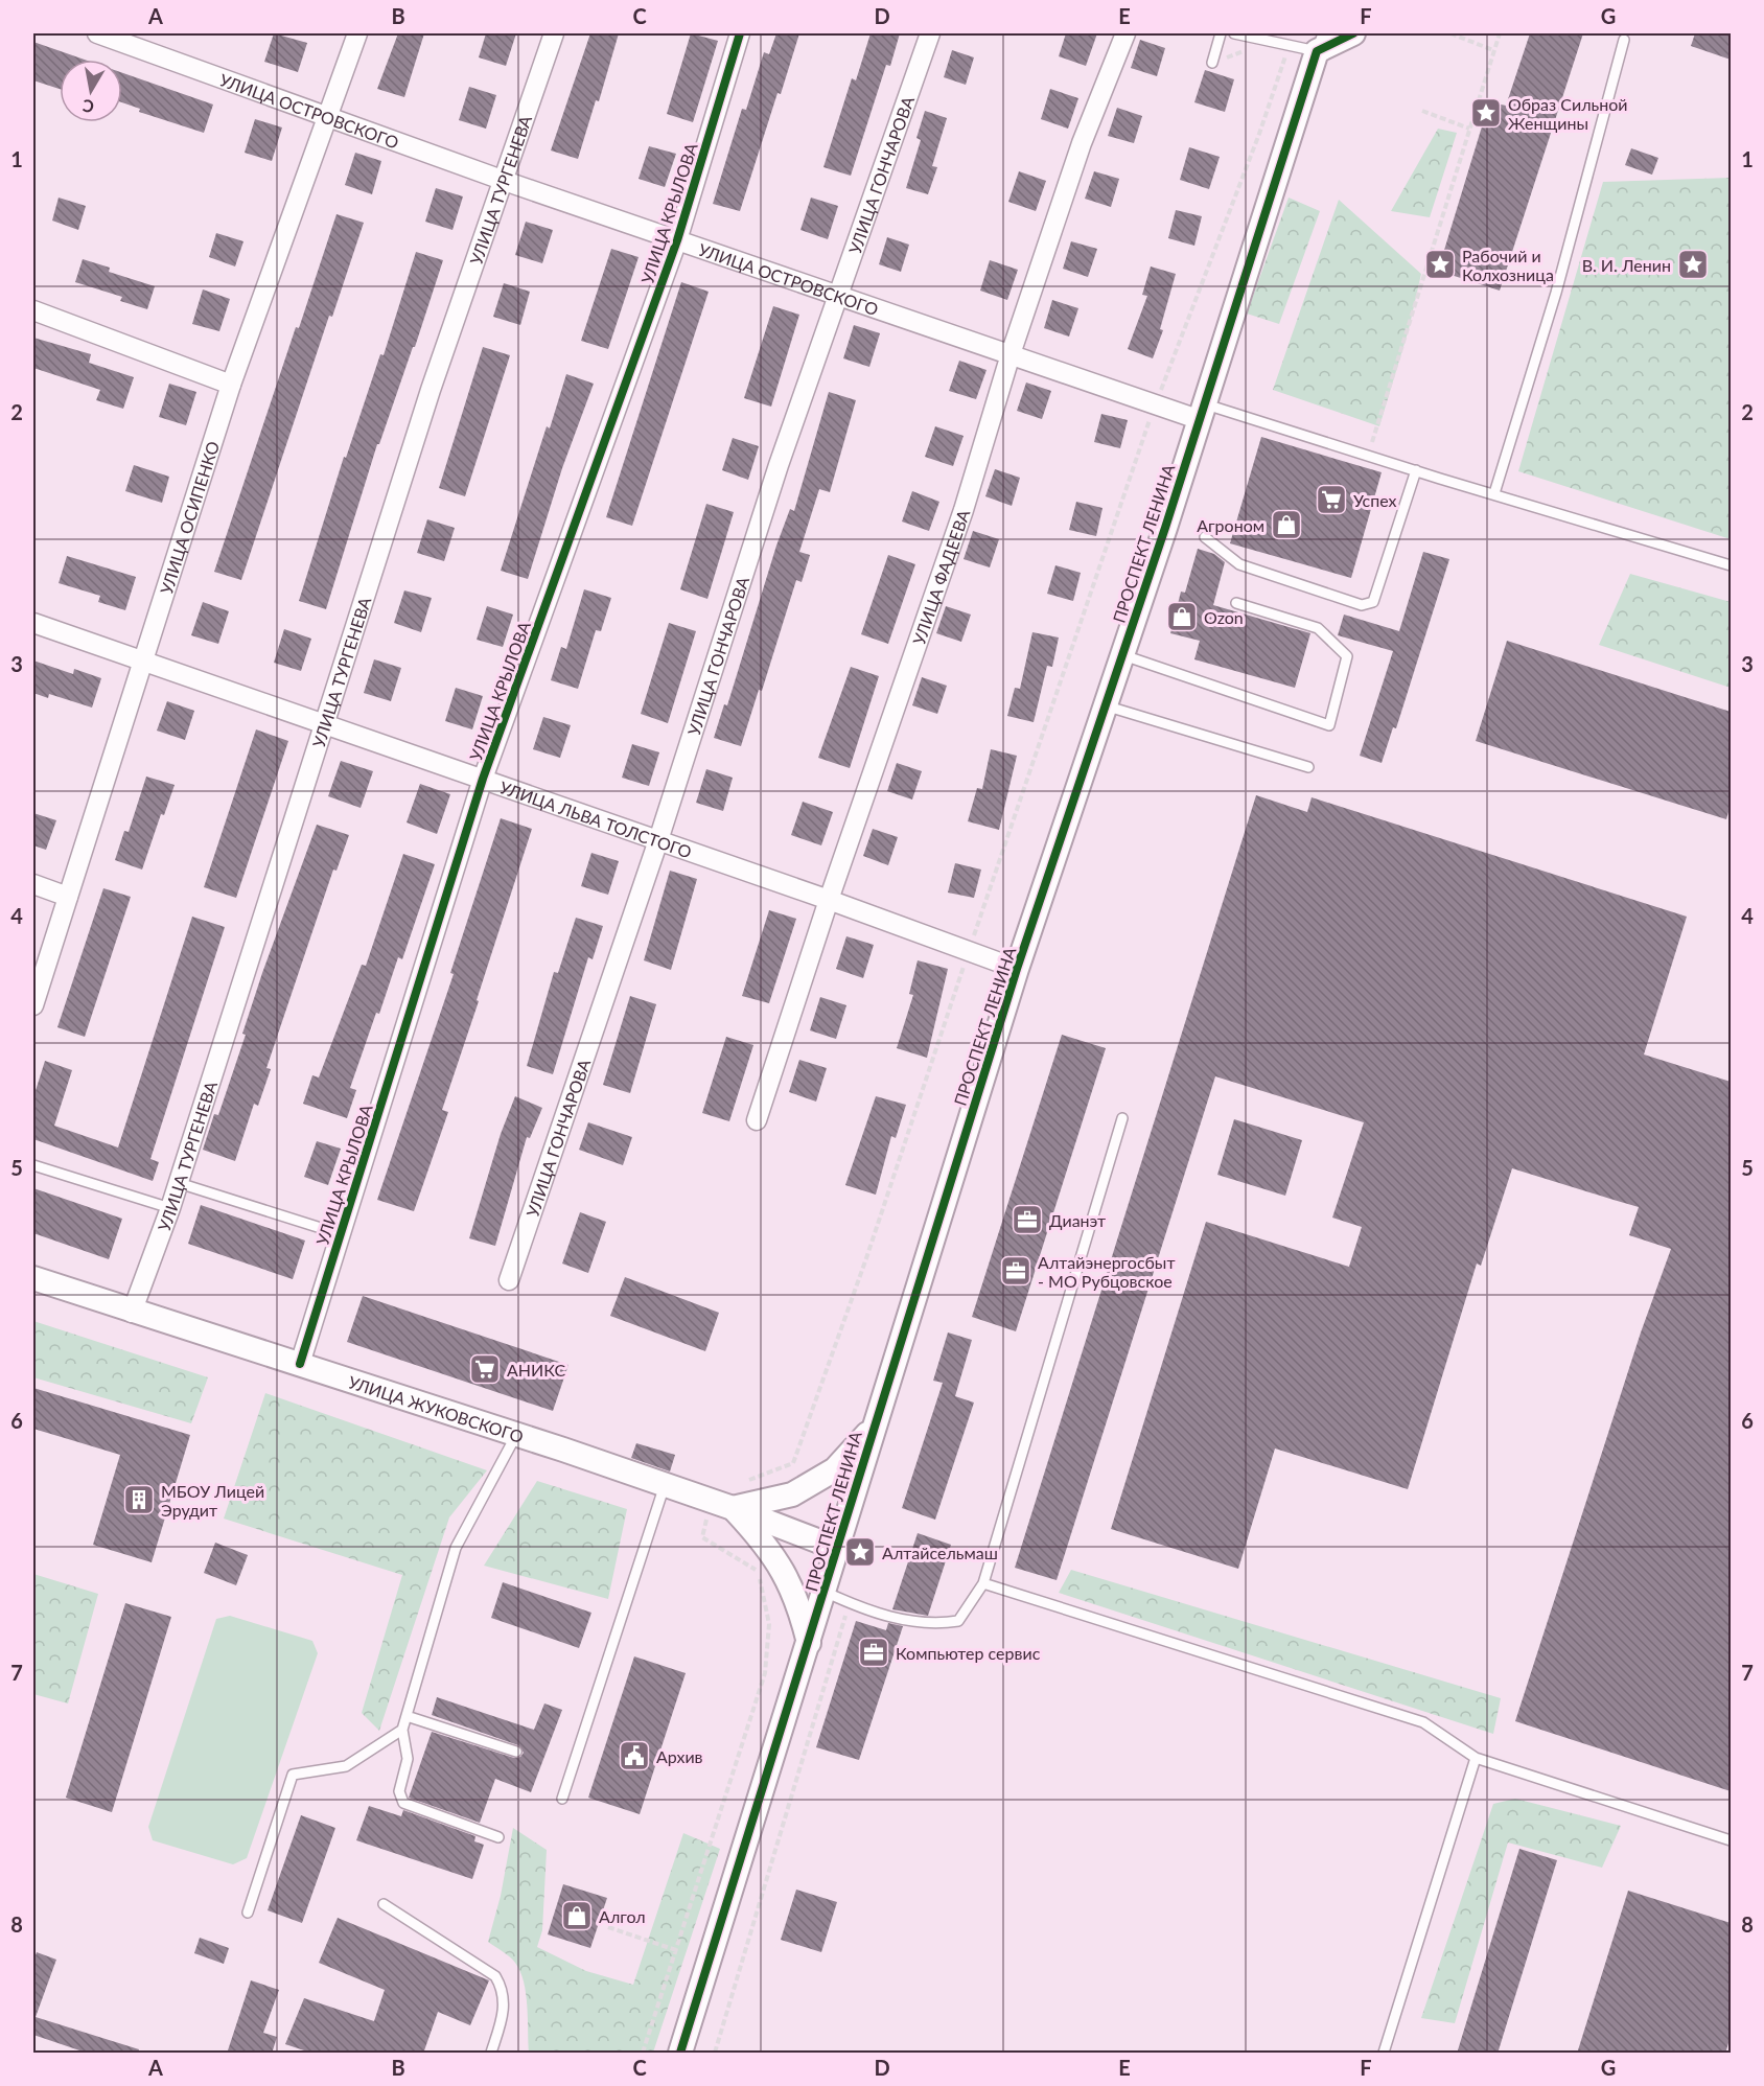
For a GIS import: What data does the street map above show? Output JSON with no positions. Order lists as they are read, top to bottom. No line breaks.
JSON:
{"streets":{"street":["УЛИЦА ОСТРОВСКОГО","УЛИЦА ГОНЧАРОВА","УЛИЦА ТУРГЕНЕВА","УЛИЦА КРЫЛОВА","УЛИЦА ОСИПЕНКО","ПРОСПЕКТ ЛЕНИНА","УЛИЦА ФАДЕЕВА","УЛИЦА ЛЬВА ТОЛСТОГО","УЛИЦА ЖУКОВСКОГО"]},"crossings":[["УЛИЦА ОСТРОВСКОГО","УЛИЦА ГОНЧАРОВА"],["УЛИЦА ОСТРОВСКОГО","УЛИЦА ТУРГЕНЕВА"],["УЛИЦА ОСТРОВСКОГО","УЛИЦА КРЫЛОВА"],["УЛИЦА ОСТРОВСКОГО","УЛИЦА ОСИПЕНКО"],["УЛИЦА ОСТРОВСКОГО","ПРОСПЕКТ ЛЕНИНА"],["УЛИЦА ОСТРОВСКОГО","УЛИЦА ФАДЕЕВА"],["УЛИЦА ГОНЧАРОВА","УЛИЦА ЛЬВА ТОЛСТОГО"],["УЛИЦА ТУРГЕНЕВА","УЛИЦА ЛЬВА ТОЛСТОГО"],["УЛИЦА ТУРГЕНЕВА","УЛИЦА ЖУКОВСКОГО"],["УЛИЦА КРЫЛОВА","УЛИЦА ЛЬВА ТОЛСТОГО"],["УЛИЦА КРЫЛОВА","УЛИЦА ЖУКОВСКОГО"],["УЛИЦА ОСИПЕНКО","УЛИЦА ЛЬВА ТОЛСТОГО"],["ПРОСПЕКТ ЛЕНИНА","УЛИЦА ЛЬВА ТОЛСТОГО"],["ПРОСПЕКТ ЛЕНИНА","УЛИЦА ЖУКОВСКОГО"],["УЛИЦА ФАДЕЕВА","УЛИЦА ЛЬВА ТОЛСТОГО"]],"places":{"place":["Образ Сильной Женщины","Рабочий и Колхозница","В. И. Ленин","Алтайсельмаш"],"supermarket":["Успех","АНИКС"],"shop":["Агроном","Ozon","Алгол"],"office":["Дианэт","Алтайэнергосбыт - МО Рубцовское","Компьютер сервис"],"building":["МБОУ Лицей Эрудит"],"public building":["Архив"]},"north":"bottom","grid":{"columns":["A","B","C","D","E","F","G"],"rows":["1","2","3","4","5","6","7","8"]}}
